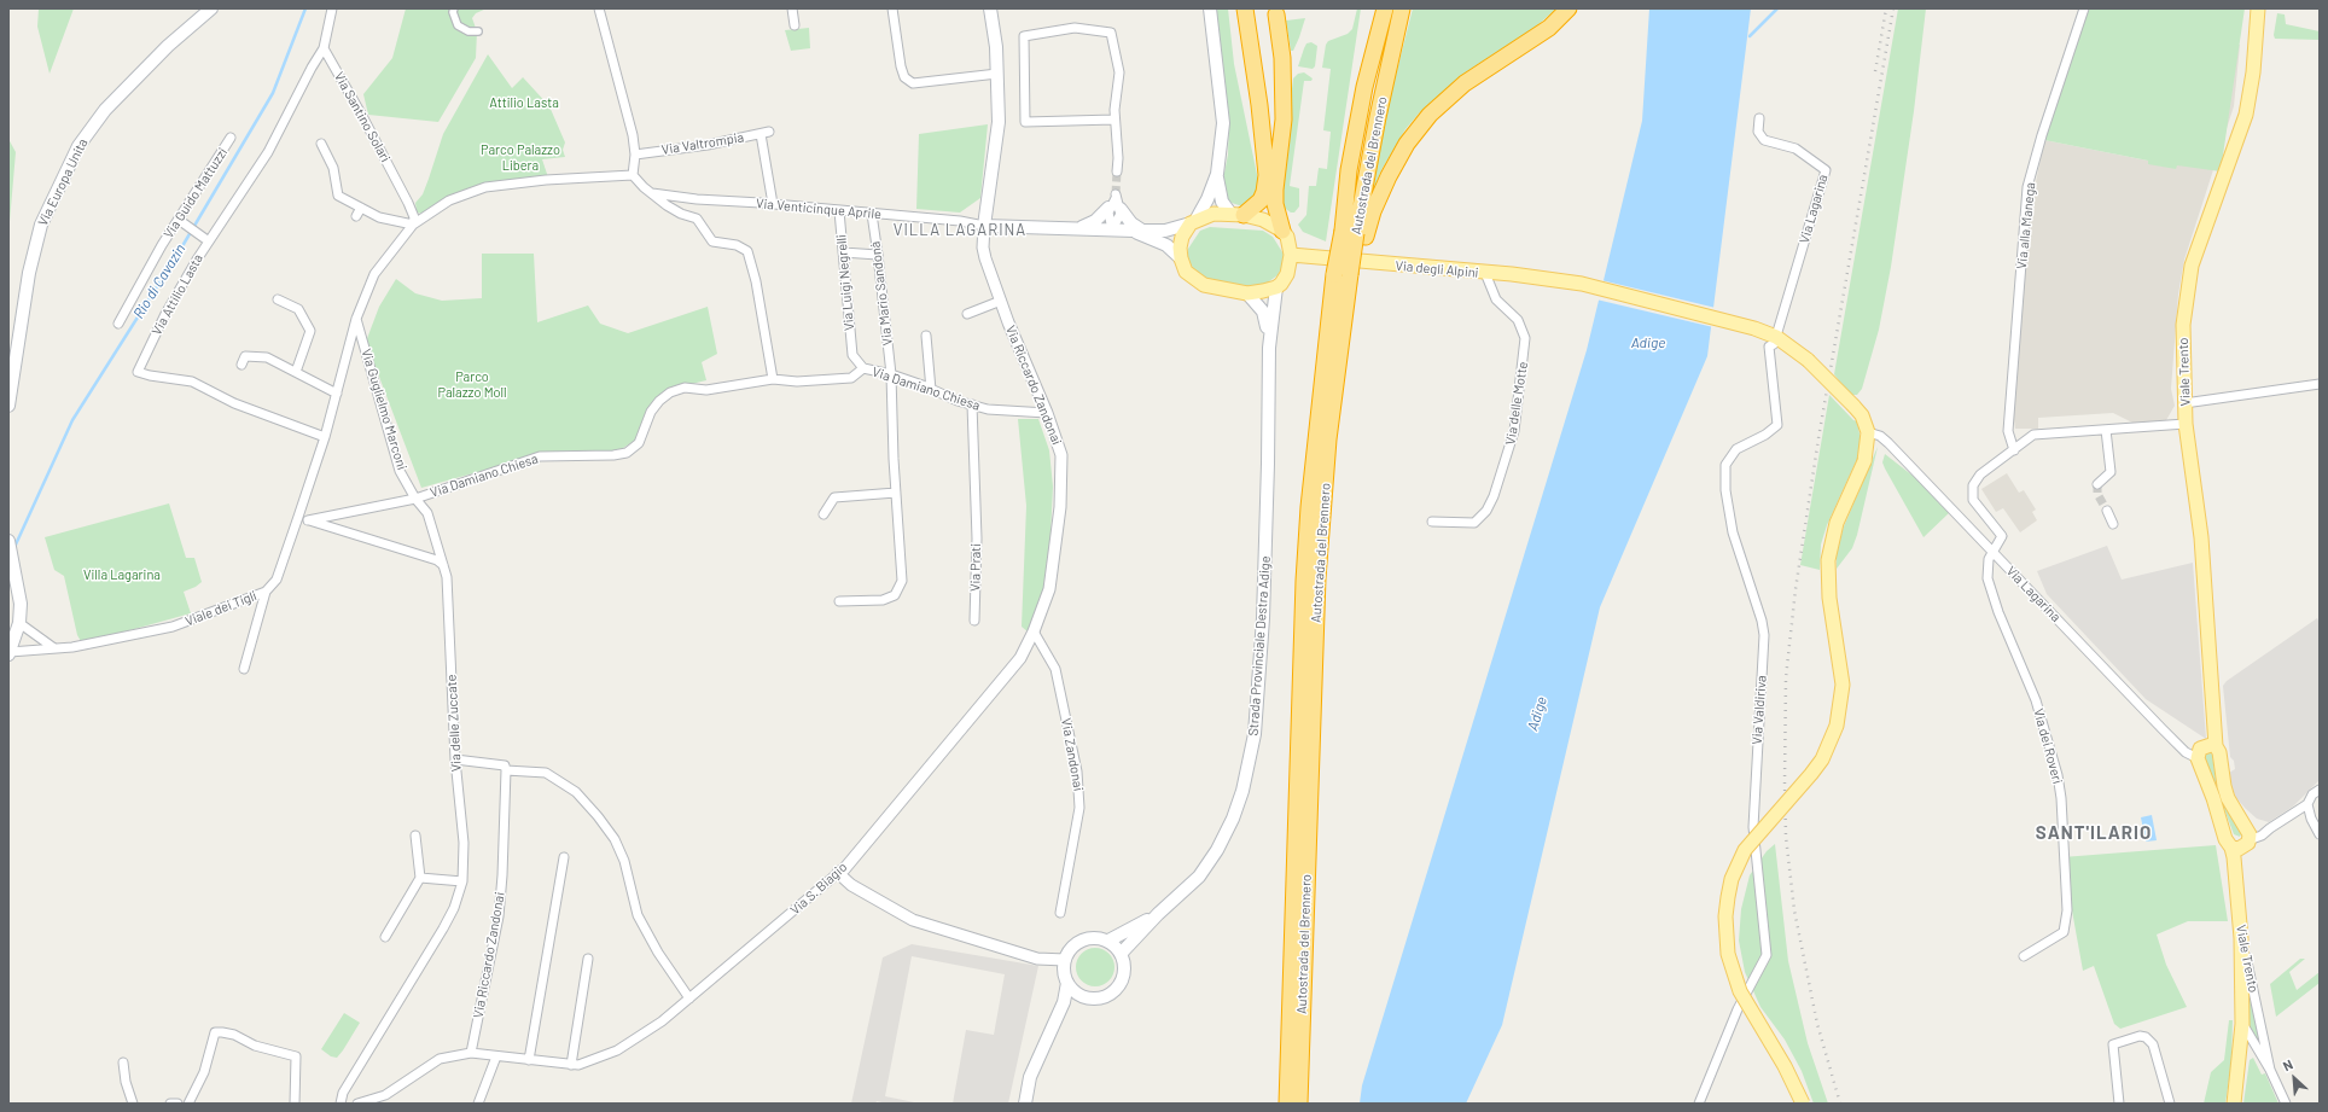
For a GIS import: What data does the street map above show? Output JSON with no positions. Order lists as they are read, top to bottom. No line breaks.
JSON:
{"streets":{"highway":["Autostrada del Brennero"],"main road":["Via Europa Unita","Via degli Alpini","Viale Trento","Strada Provinciale Destra Adige"],"street":["Via Santino Solari","Via Valtrompia","Via Guido Mattuzzi","Via Venticinque Aprile","Via Lagarina","Via alla Manega","Via Luigi Negrelli","Via Mario Sandonà","Via Attilio Lasta","Via Riccardo Zandonai","Via Damiano Chiesa","Via delle Motte","Via Guglielmo Marconi","Via Prati","Viale dei Tigli","Via Valdiriva","Via delle Zuccate","Via dei Roveri","Via Zandonai","Via S. Biagio"]},"crossings":[["Via Santino Solari","Via Attilio Lasta"],["Via Santino Solari","Viale dei Tigli"],["Via Valtrompia","Via Venticinque Aprile"],["Via Venticinque Aprile","Via Luigi Negrelli"],["Via Venticinque Aprile","Via Mario Sandonà"],["Via Venticinque Aprile","Via Riccardo Zandonai"],["Via Lagarina","Via degli Alpini"],["Via Lagarina","Viale Trento"],["Via Lagarina","Via Valdiriva"],["Via Lagarina","Via dei Roveri"],["Via degli Alpini","Via delle Motte"],["Via degli Alpini","Strada Provinciale Destra Adige"],["Via degli Alpini","Via Valdiriva"],["Via Luigi Negrelli","Via Damiano Chiesa"],["Via Mario Sandonà","Via Damiano Chiesa"],["Via Attilio Lasta","Viale dei Tigli"],["Via Riccardo Zandonai","Via Damiano Chiesa"],["Via Riccardo Zandonai","Via Zandonai"],["Via Riccardo Zandonai","Via S. Biagio"],["Via Damiano Chiesa","Via Guglielmo Marconi"],["Via Damiano Chiesa","Via Prati"],["Via Guglielmo Marconi","Viale dei Tigli"],["Via Guglielmo Marconi","Via delle Zuccate"],["Via Zandonai","Via S. Biagio"]],"districts":["VILLA LAGARINA","SANT'ILARIO"],"water":["Rio di Cavazin","Adige"],"parks":["Attilio Lasta","Parco Palazzo Libera","Parco Palazzo Moll","Villa Lagarina"],"north":"top left"}
